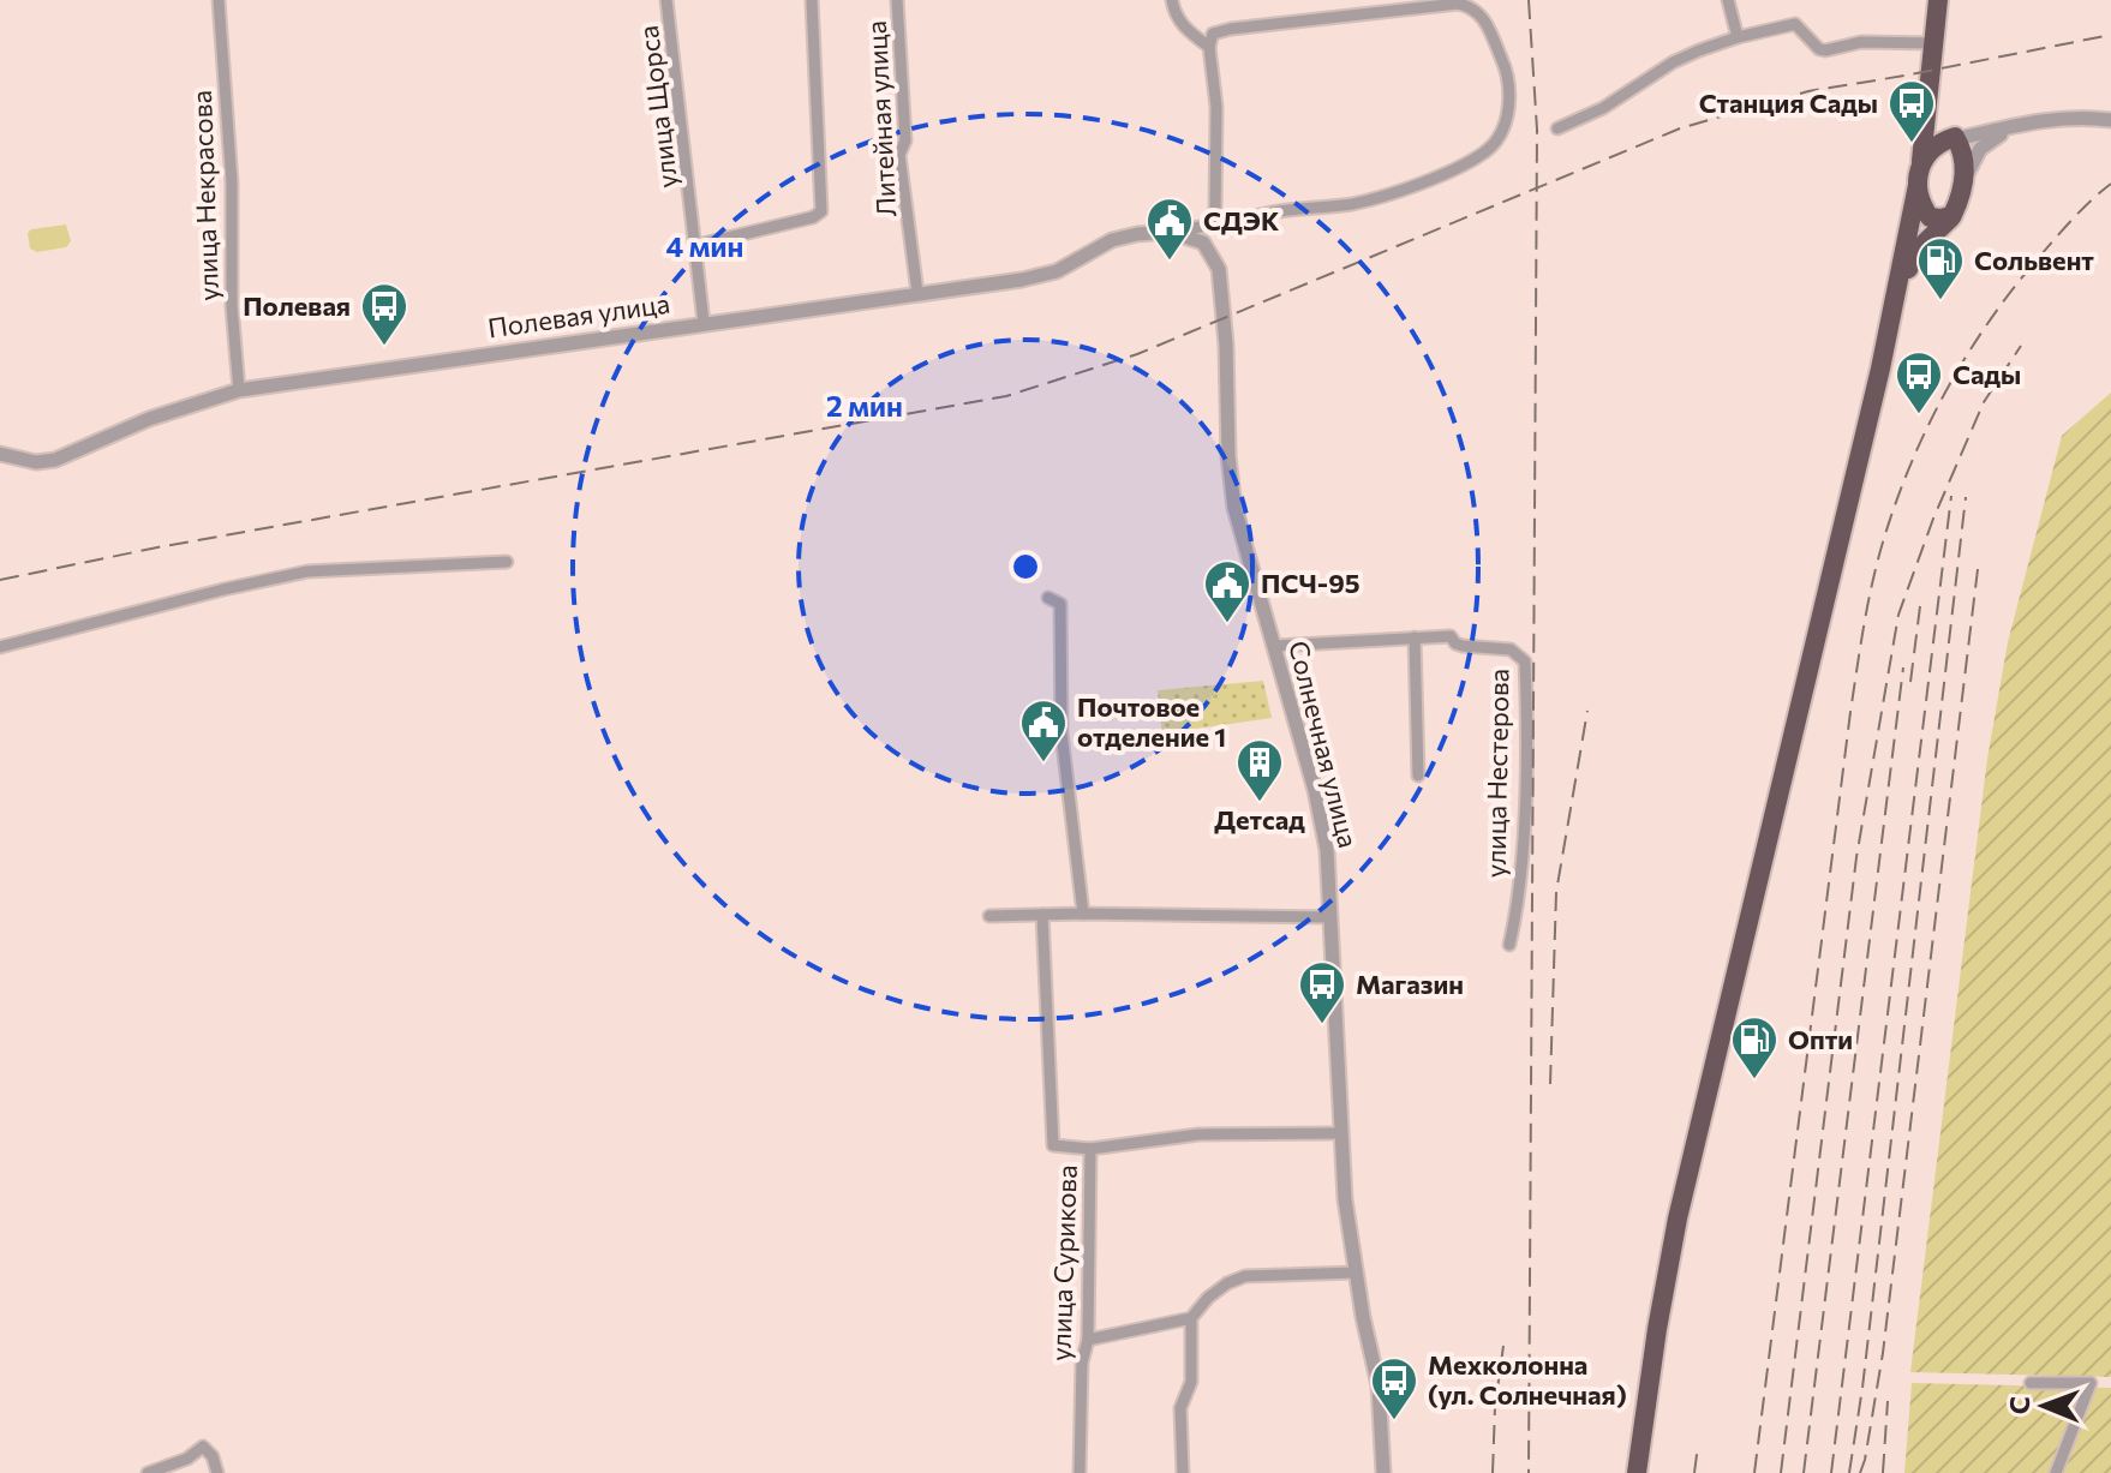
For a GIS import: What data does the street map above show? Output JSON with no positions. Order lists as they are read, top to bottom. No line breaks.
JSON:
{"streets":{"street":["улица Щорса","Литейная улица","улица Некрасова","Полевая улица","Солнечная улица","улица Нестерова","улица Сурикова"]},"crossings":[["улица Щорса","Полевая улица"],["Литейная улица","Полевая улица"],["улица Некрасова","Полевая улица"],["Полевая улица","Солнечная улица"],["Солнечная улица","улица Нестерова"]],"places":{"bus stop":["Станция Сады","Полевая","Сады","Магазин","Мехколонна (ул. Солнечная)"],"public building":["СДЭК","ПСЧ-95","Почтовое отделение 1"],"fuel station":["Сольвент","Опти"],"building":["Детсад"]},"north":"left","rings":["4 мин","2 мин"]}
